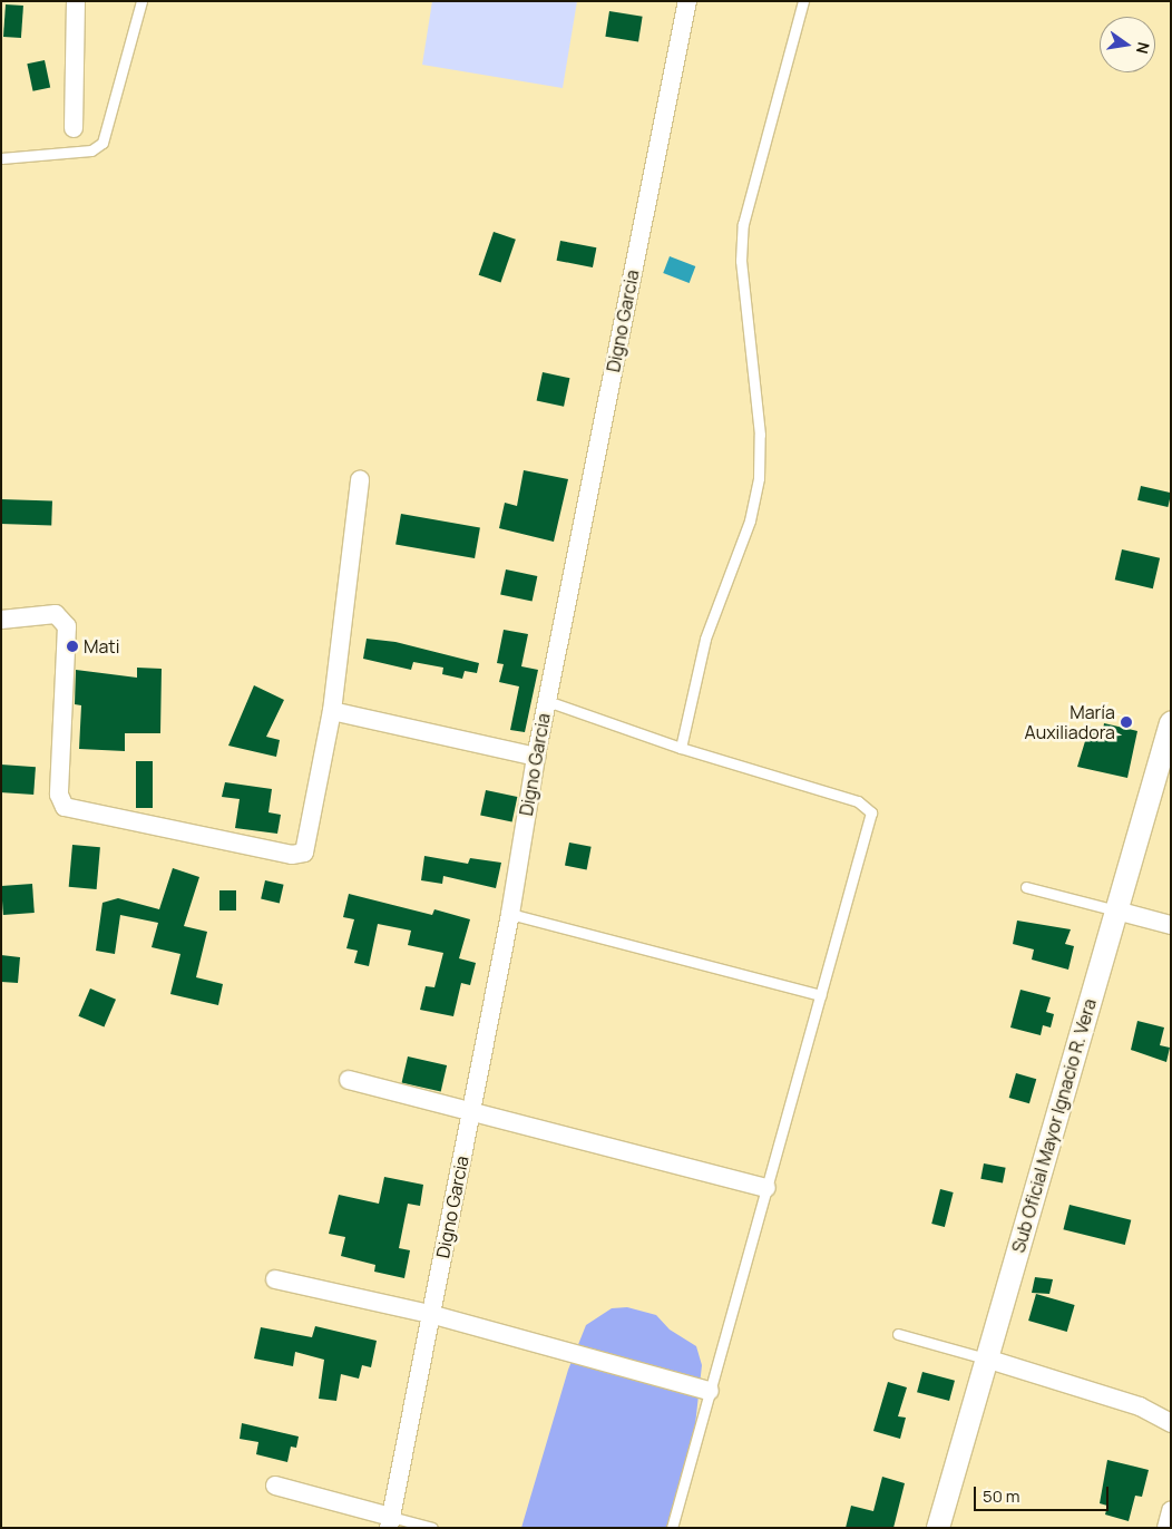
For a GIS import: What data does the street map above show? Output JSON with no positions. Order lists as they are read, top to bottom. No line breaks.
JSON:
{"streets":{"street":["Digno Garcia","Sub Oficial Mayor Ignacio R. Vera"]},"places":["Mati","María Auxiliadora"],"scale_bar":"50 m","north":"right"}
